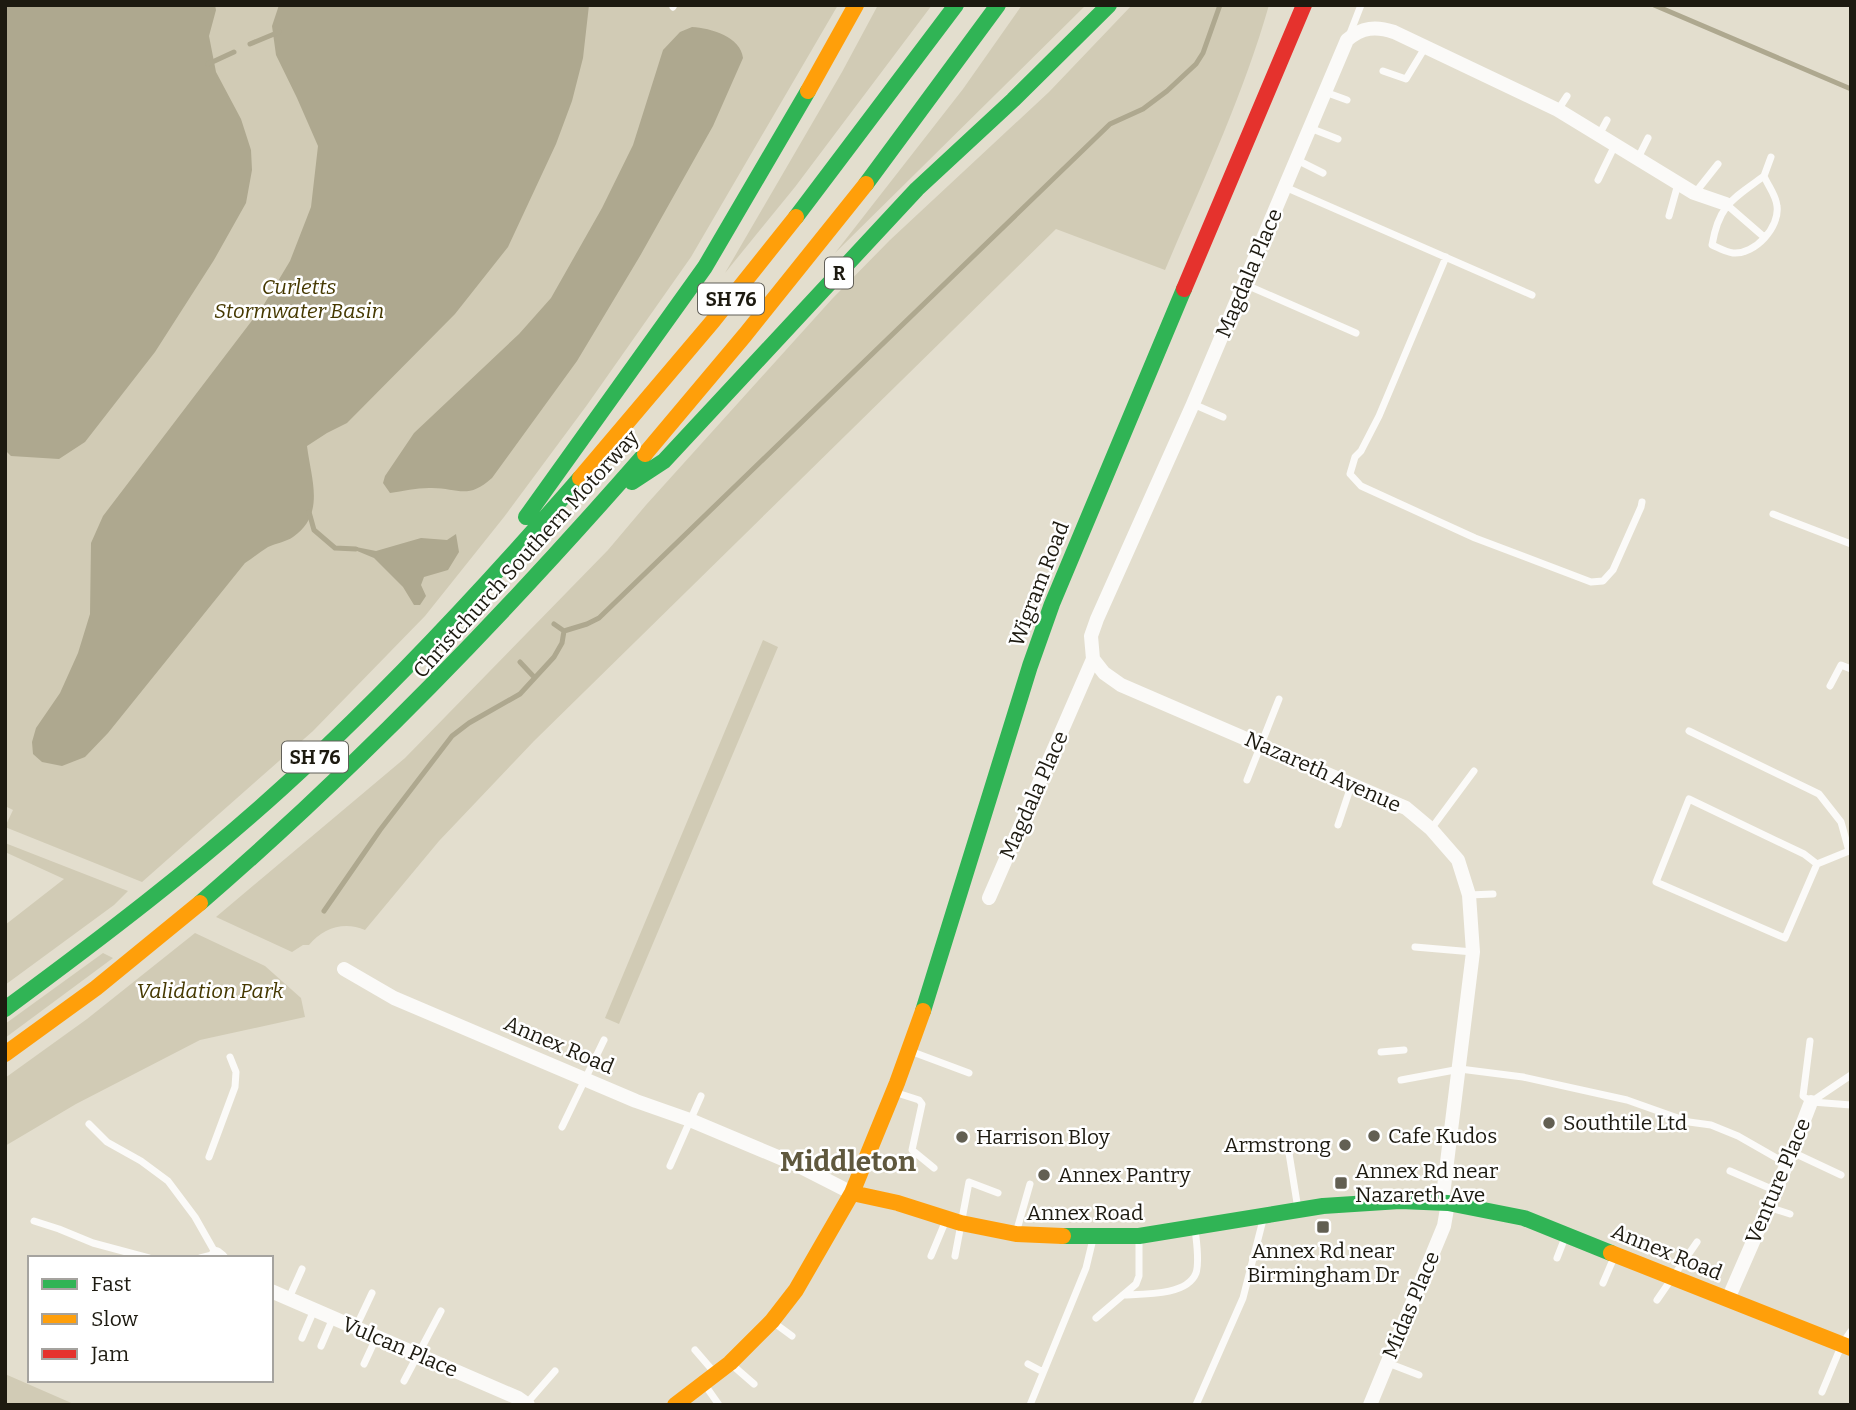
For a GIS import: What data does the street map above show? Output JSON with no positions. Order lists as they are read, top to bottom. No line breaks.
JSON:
{"streets":{"main road":["R","SH 76","Christchurch Southern Motorway","Wigram Road","Annex Road"],"street":["Magdala Place","Nazareth Avenue","Venture Place","Midas Place","Vulcan Place"]},"crossings":[["R","Christchurch Southern Motorway"],["Magdala Place","Nazareth Avenue"],["Wigram Road","Annex Road"],["Nazareth Avenue","Annex Road"],["Nazareth Avenue","Midas Place"],["Annex Road","Venture Place"],["Annex Road","Midas Place"]],"districts":["Middleton"],"parks":["Curletts Stormwater Basin","Validation Park"],"places":{"other":["Southtile Ltd","Cafe Kudos","Harrison Bloy","Armstrong","Annex Pantry"],"transit":["Annex Rd near Nazareth Ave","Annex Rd near Birmingham Dr"]},"legend":["Fast","Slow","Jam"]}
